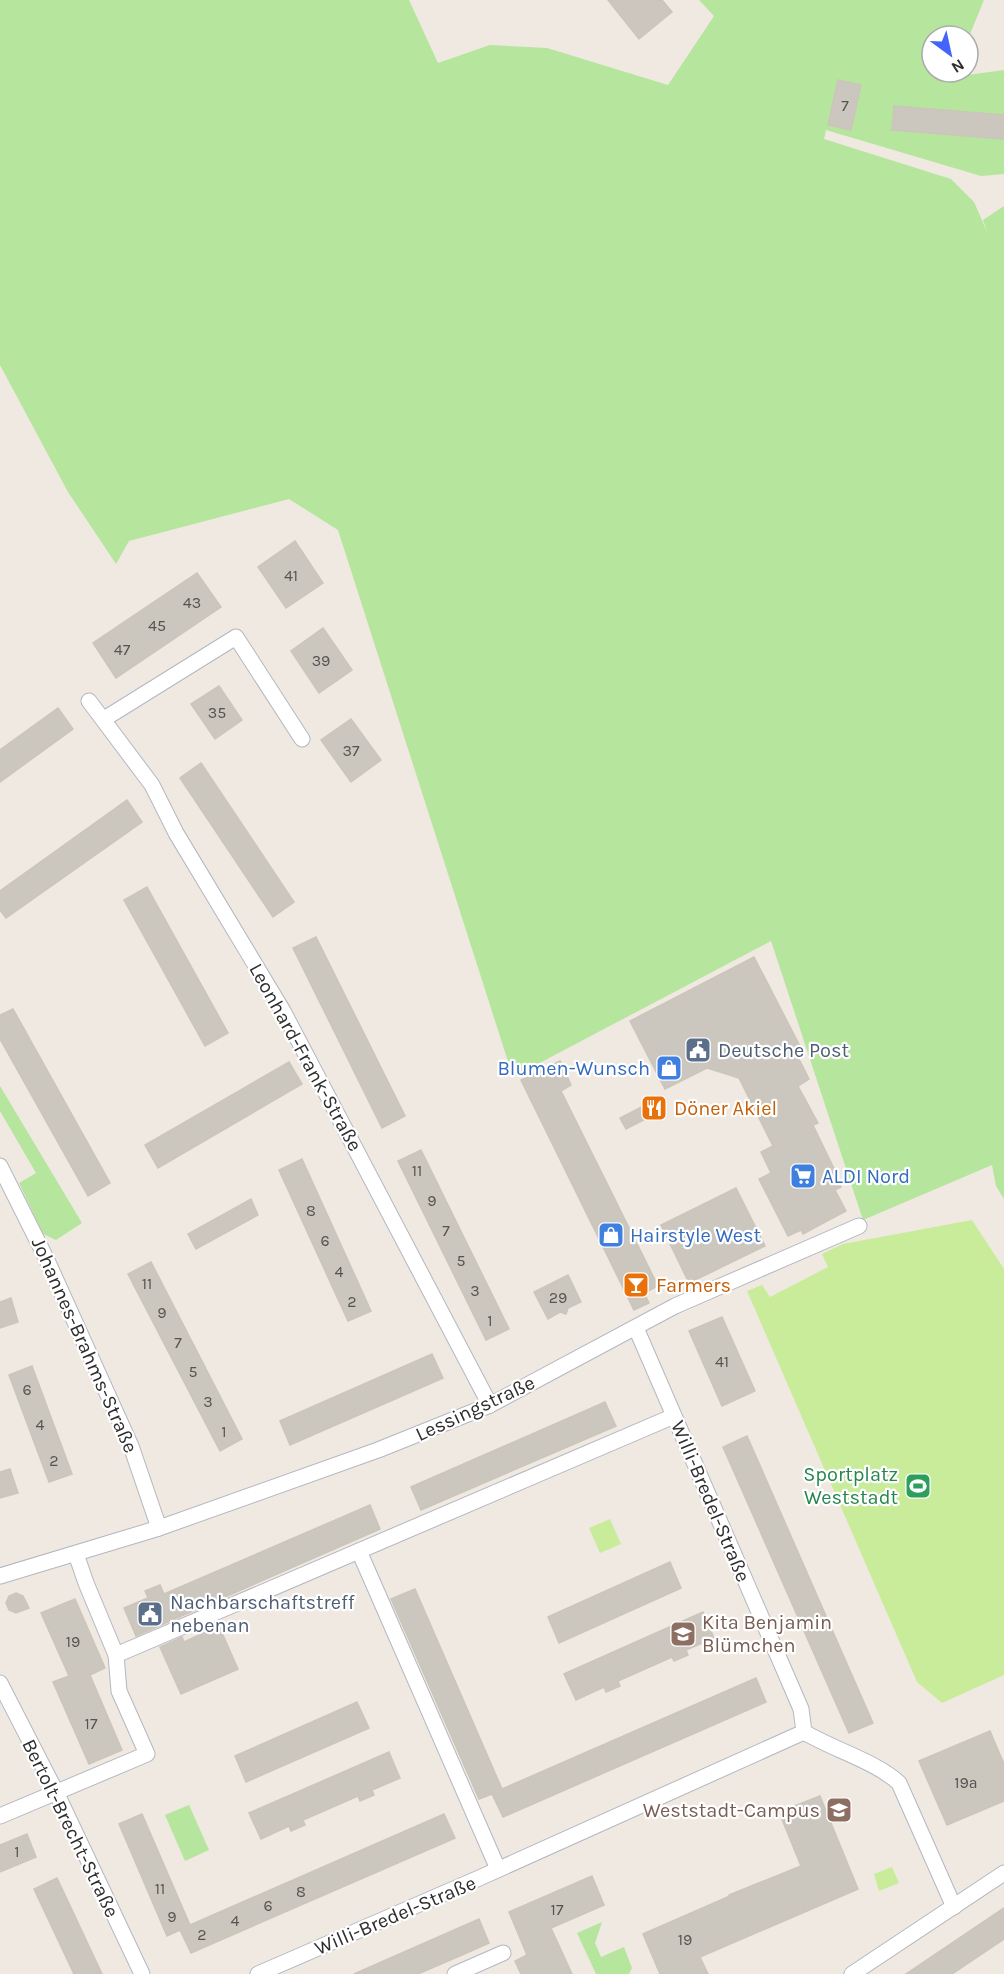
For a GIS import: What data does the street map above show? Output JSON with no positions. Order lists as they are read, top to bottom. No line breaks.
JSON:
{"streets":{"street":["Leonhard-Frank-Straße","Johannes-Brahms-Straße","Lessingstraße","Willi-Bredel-Straße","Bertolt-Brecht-Straße"]},"crossings":[["Leonhard-Frank-Straße","Lessingstraße"],["Johannes-Brahms-Straße","Lessingstraße"],["Lessingstraße","Willi-Bredel-Straße"]],"places":{"public building":["Deutsche Post","Nachbarschaftstreff nebenan"],"shop":["Blumen-Wunsch","Hairstyle West"],"restaurant":["Döner Akiel"],"supermarket":["ALDI Nord"],"bar":["Farmers"],"sports":["Sportplatz Weststadt"],"school or university":["Kita Benjamin Blümchen","Weststadt-Campus"]},"house_numbers":["7","41","43","45","47","39","35","37","11","9","8","7","6","5","4","11","3","29","2","9","1","7","41","5","6","3","4","1","2","19","17","19a","1","11","8","6","17","9","4","2","19"],"north":"bottom right"}
